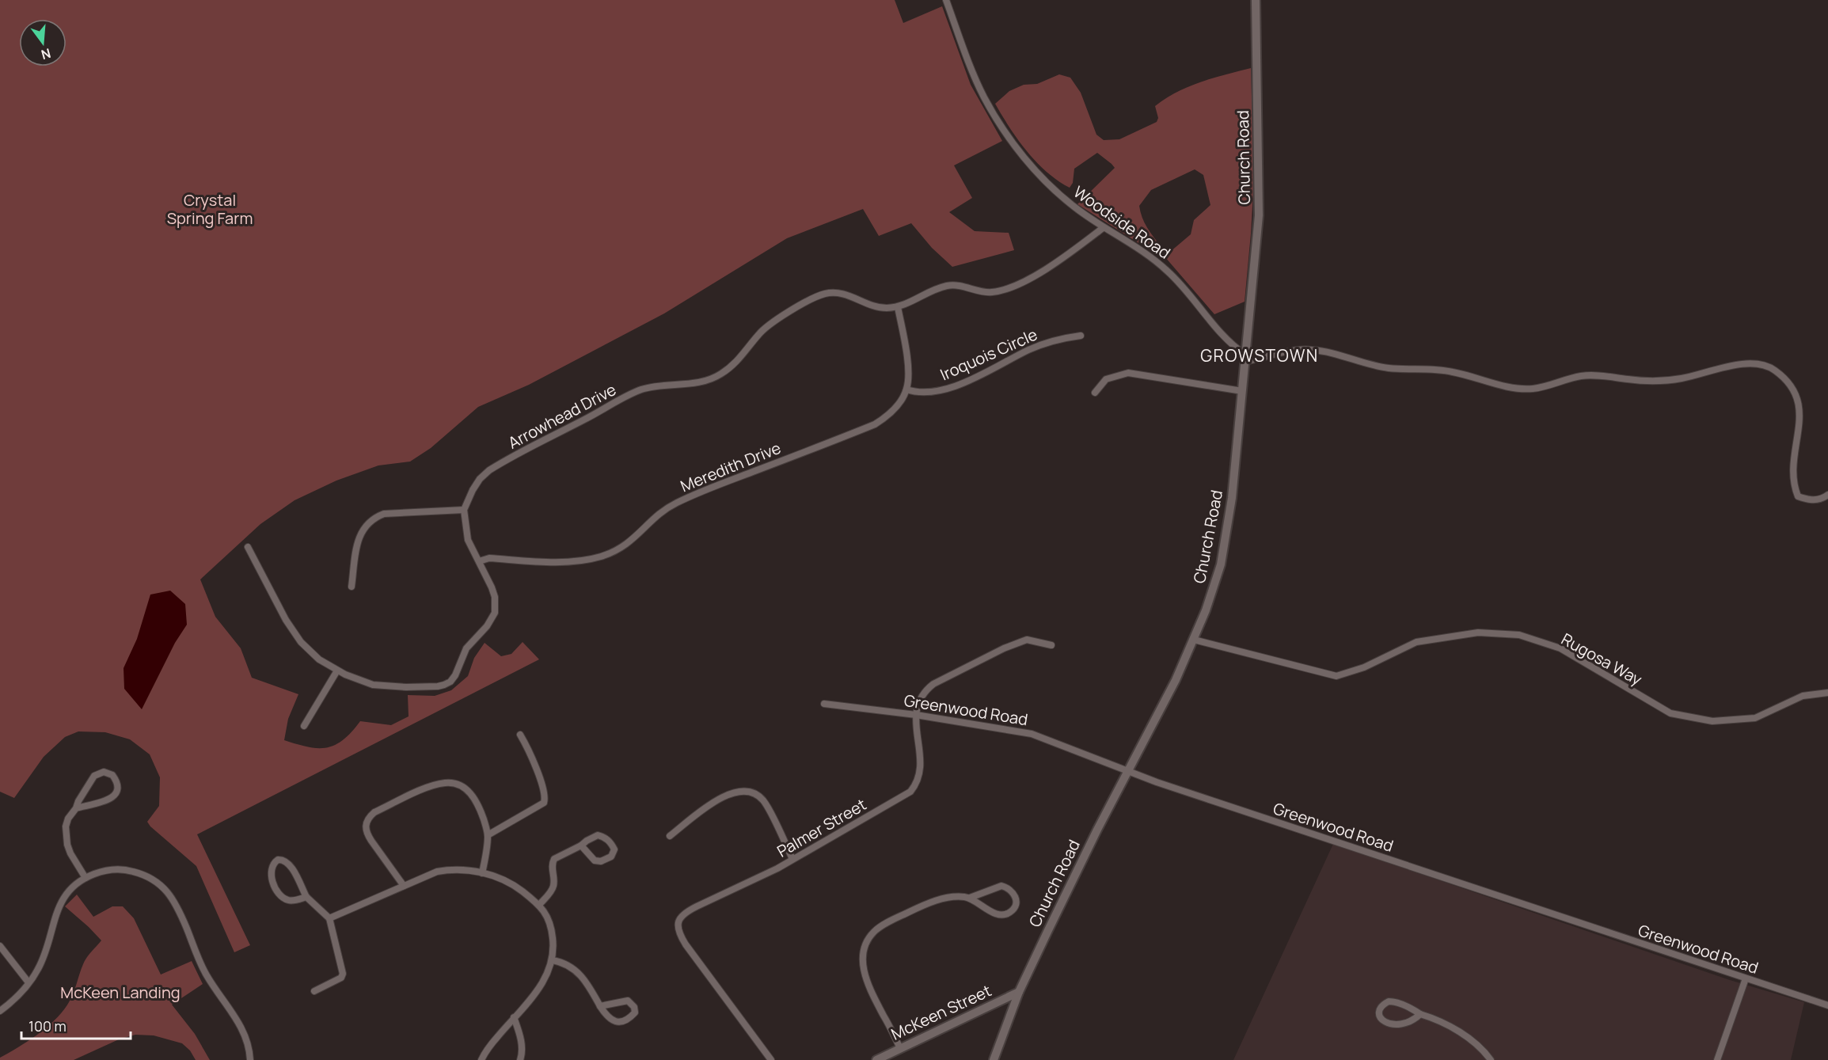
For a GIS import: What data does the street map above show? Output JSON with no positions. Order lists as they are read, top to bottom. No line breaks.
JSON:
{"streets":{"street":["Church Road","Woodside Road","Iroquois Circle","Arrowhead Drive","Meredith Drive","Rugosa Way","Greenwood Road","Palmer Street","McKeen Street"]},"crossings":[["Church Road","Woodside Road"],["Church Road","Rugosa Way"],["Church Road","Greenwood Road"],["Church Road","McKeen Street"],["Woodside Road","Arrowhead Drive"],["Iroquois Circle","Meredith Drive"],["Greenwood Road","Palmer Street"]],"districts":["GROWSTOWN"],"parks":["Crystal Spring Farm","McKeen Landing"],"scale_bar":"100 m","north":"bottom"}
